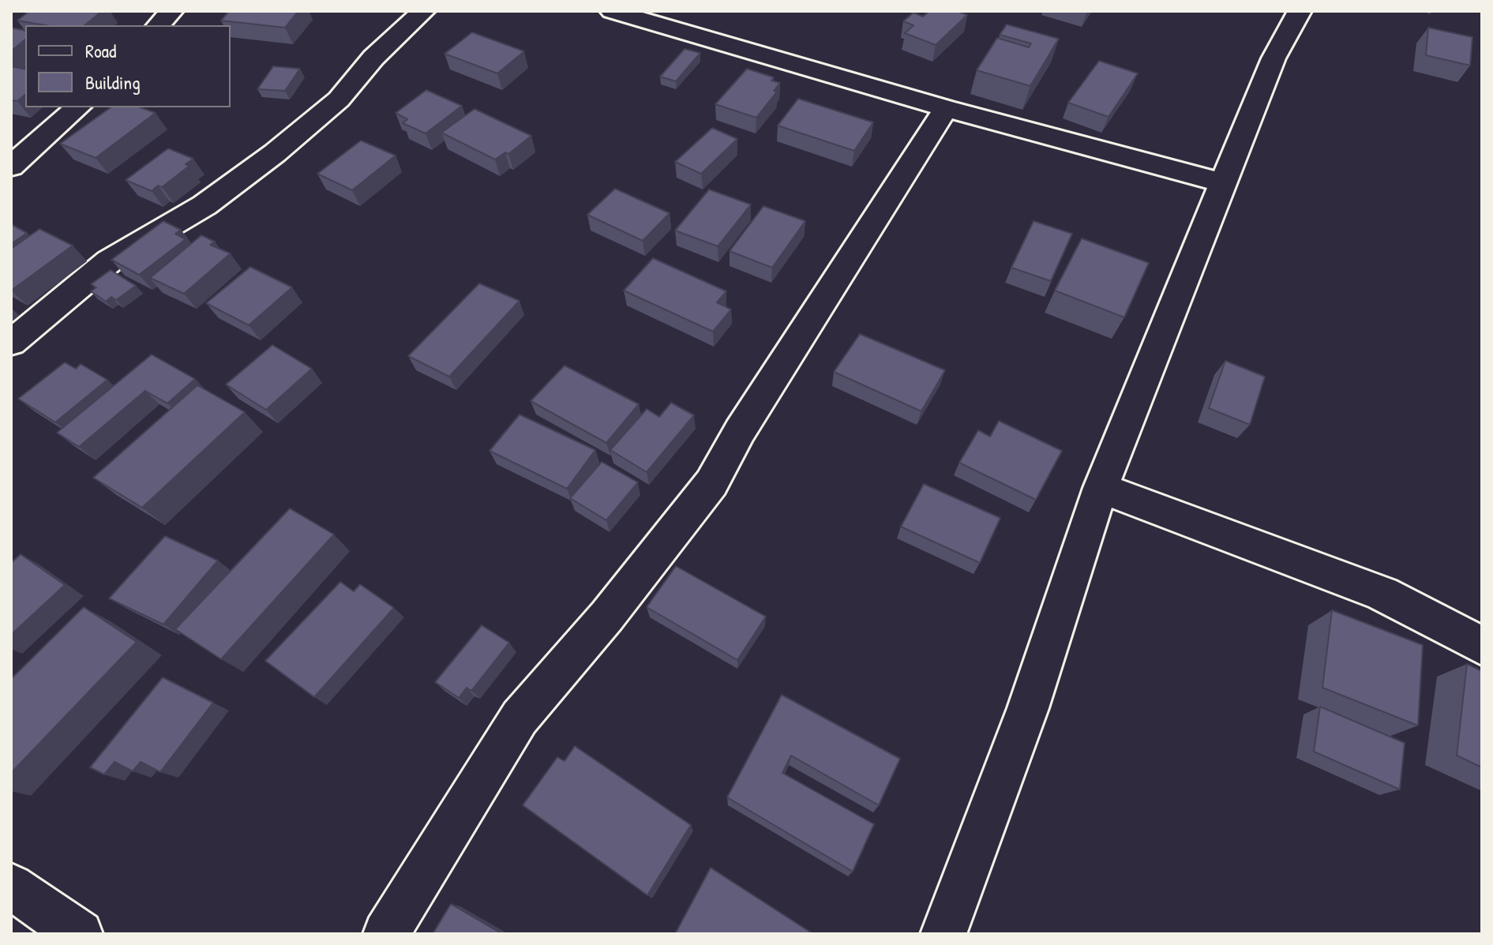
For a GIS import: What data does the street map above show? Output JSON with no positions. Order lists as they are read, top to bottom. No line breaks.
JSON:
{"legend":["Road","Building"]}
